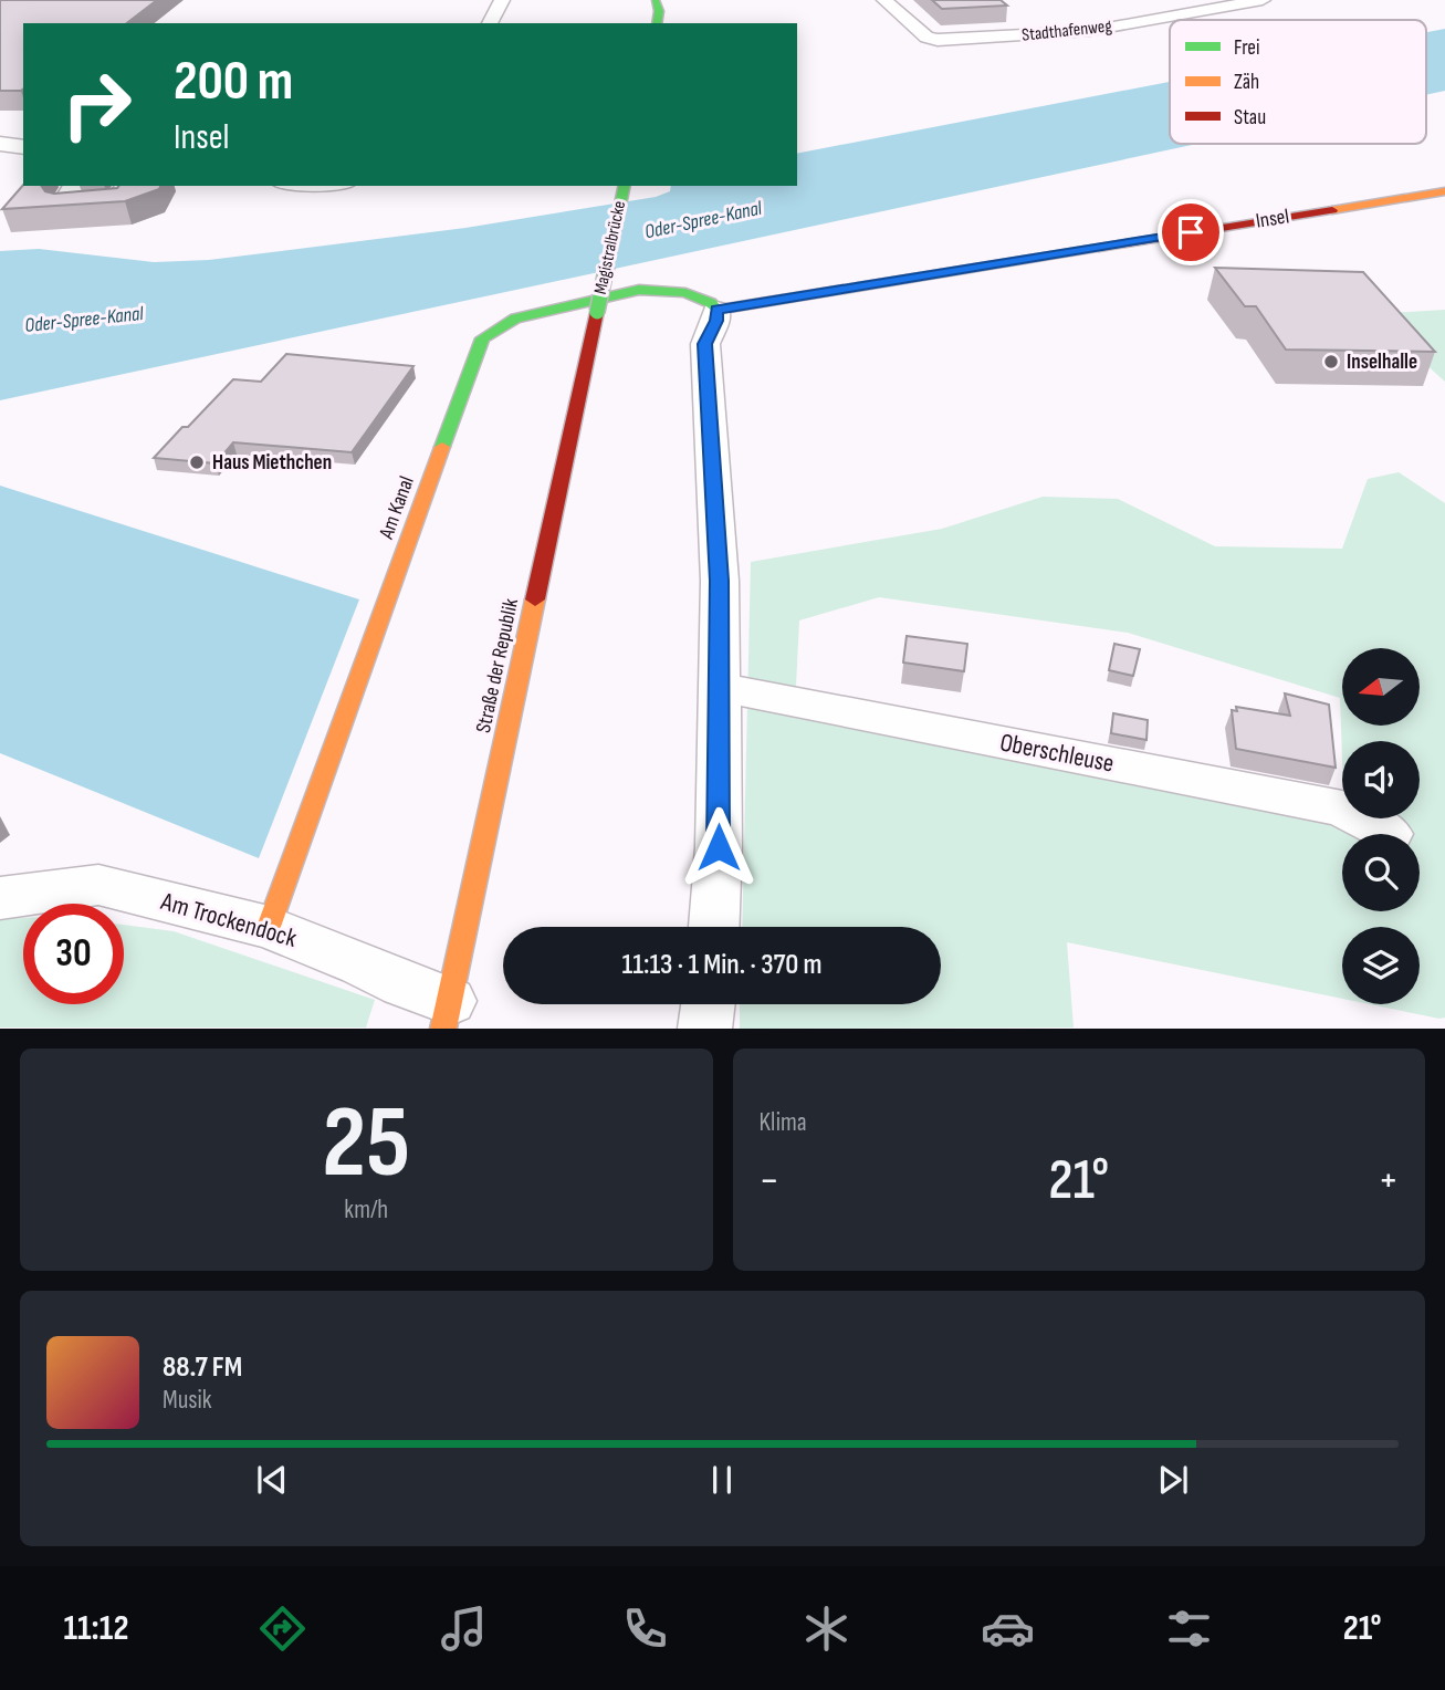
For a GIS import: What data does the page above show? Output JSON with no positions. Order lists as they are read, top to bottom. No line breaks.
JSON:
{"streets":{"street":["Stadthafenweg","Insel","Magistralbrücke","Am Kanal","Straße der Republik","Oberschleuse","Am Trockendock"]},"crossings":[["Insel","Am Kanal"],["Magistralbrücke","Straße der Republik"],["Am Kanal","Am Trockendock"],["Straße der Republik","Am Trockendock"]],"water":["Oder-Spree-Kanal"],"places":["Inselhalle","Haus Miethchen"],"legend":["Frei","Zäh","Stau"],"north":"left","page":{"turn":["200 m","Insel"],"limit":"30","trip":"11:13 · 1 Min. · 370 m","tile":[["25","km/h"],"Klima"],"heat":["−","21°","+"],"song":["88.7 FM","Musik"],"tabs":["11:12","21°"]}}
